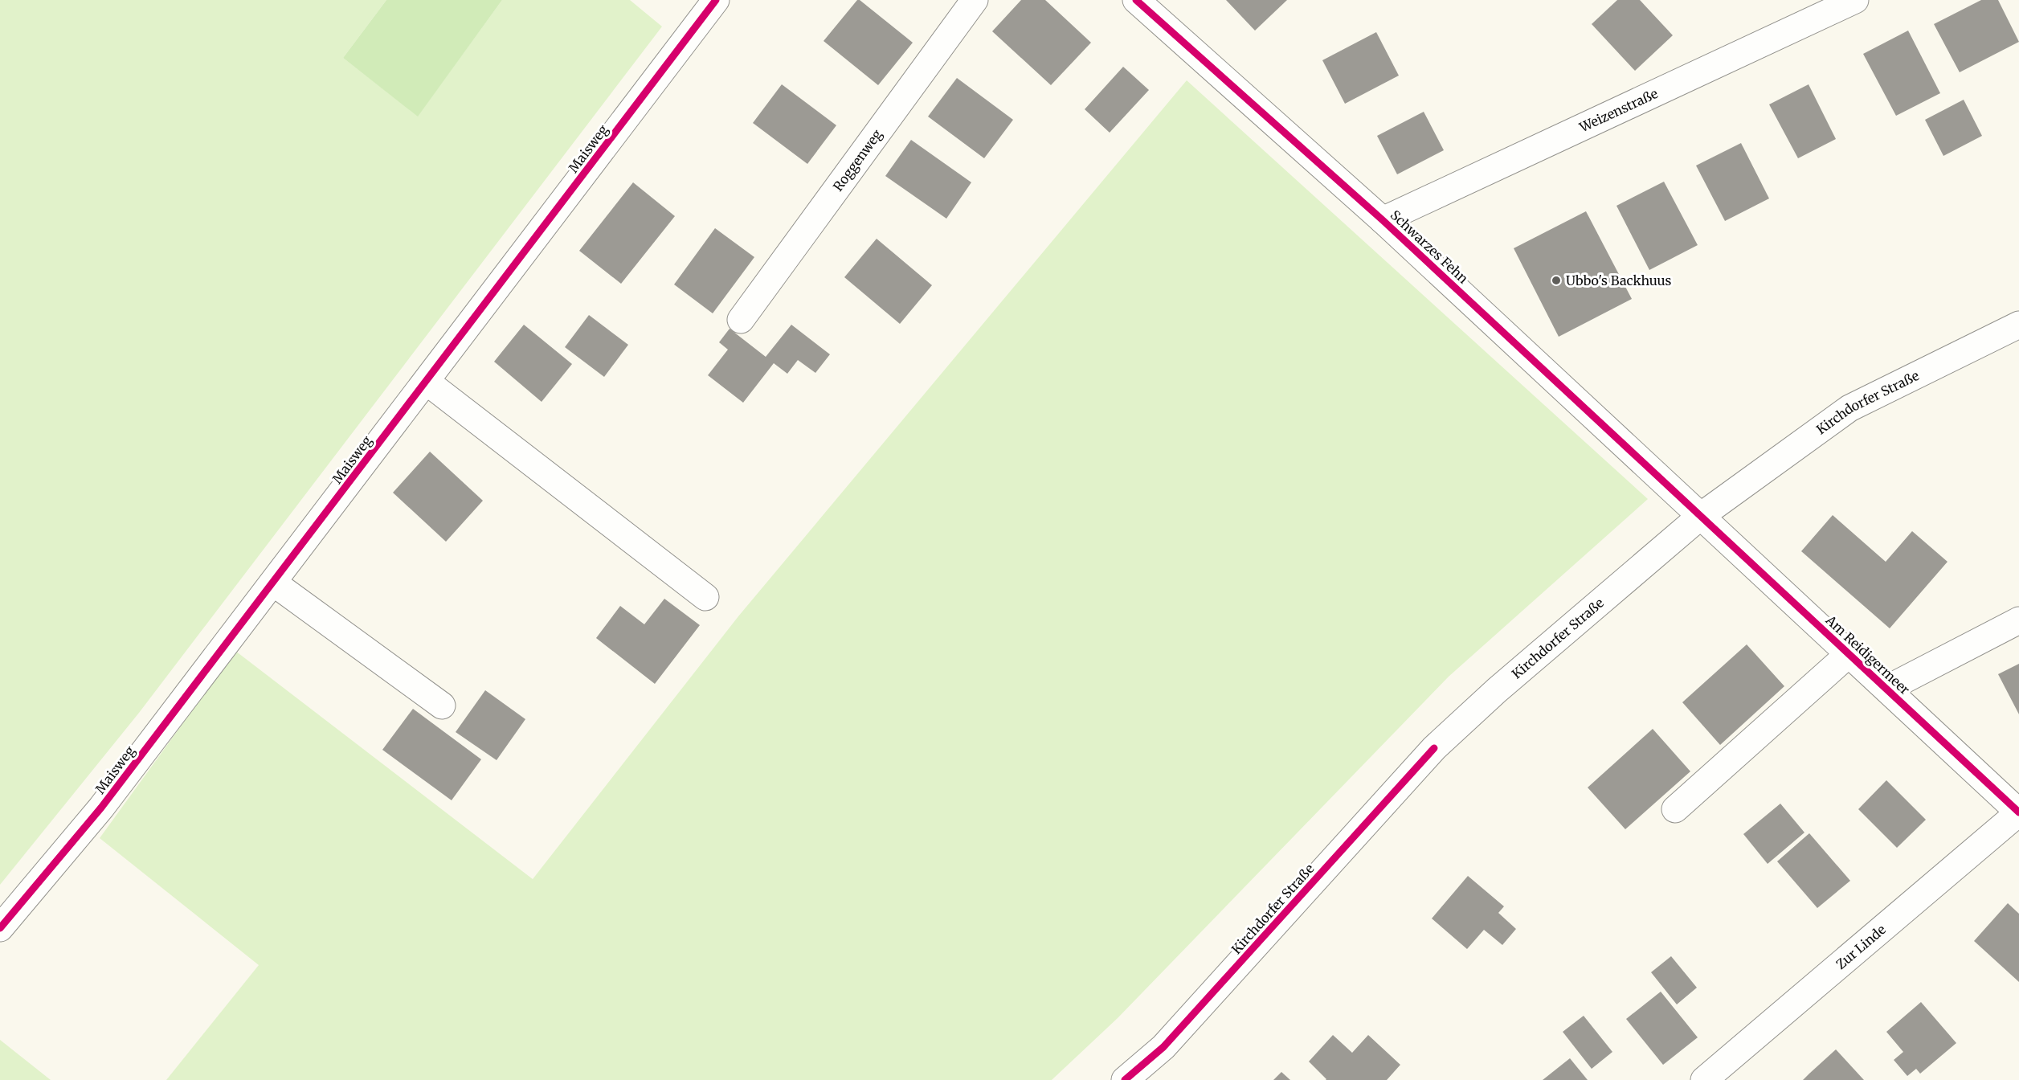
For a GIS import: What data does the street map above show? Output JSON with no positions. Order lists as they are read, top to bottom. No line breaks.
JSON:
{"streets":{"street":["Weizenstraße","Maisweg","Roggenweg","Schwarzes Fehn","Kirchdorfer Straße","Am Reidigermeer","Zur Linde"]},"crossings":[["Weizenstraße","Schwarzes Fehn"],["Schwarzes Fehn","Kirchdorfer Straße"],["Schwarzes Fehn","Am Reidigermeer"],["Kirchdorfer Straße","Am Reidigermeer"],["Am Reidigermeer","Zur Linde"]],"places":["Ubbo's Backhuus"]}
